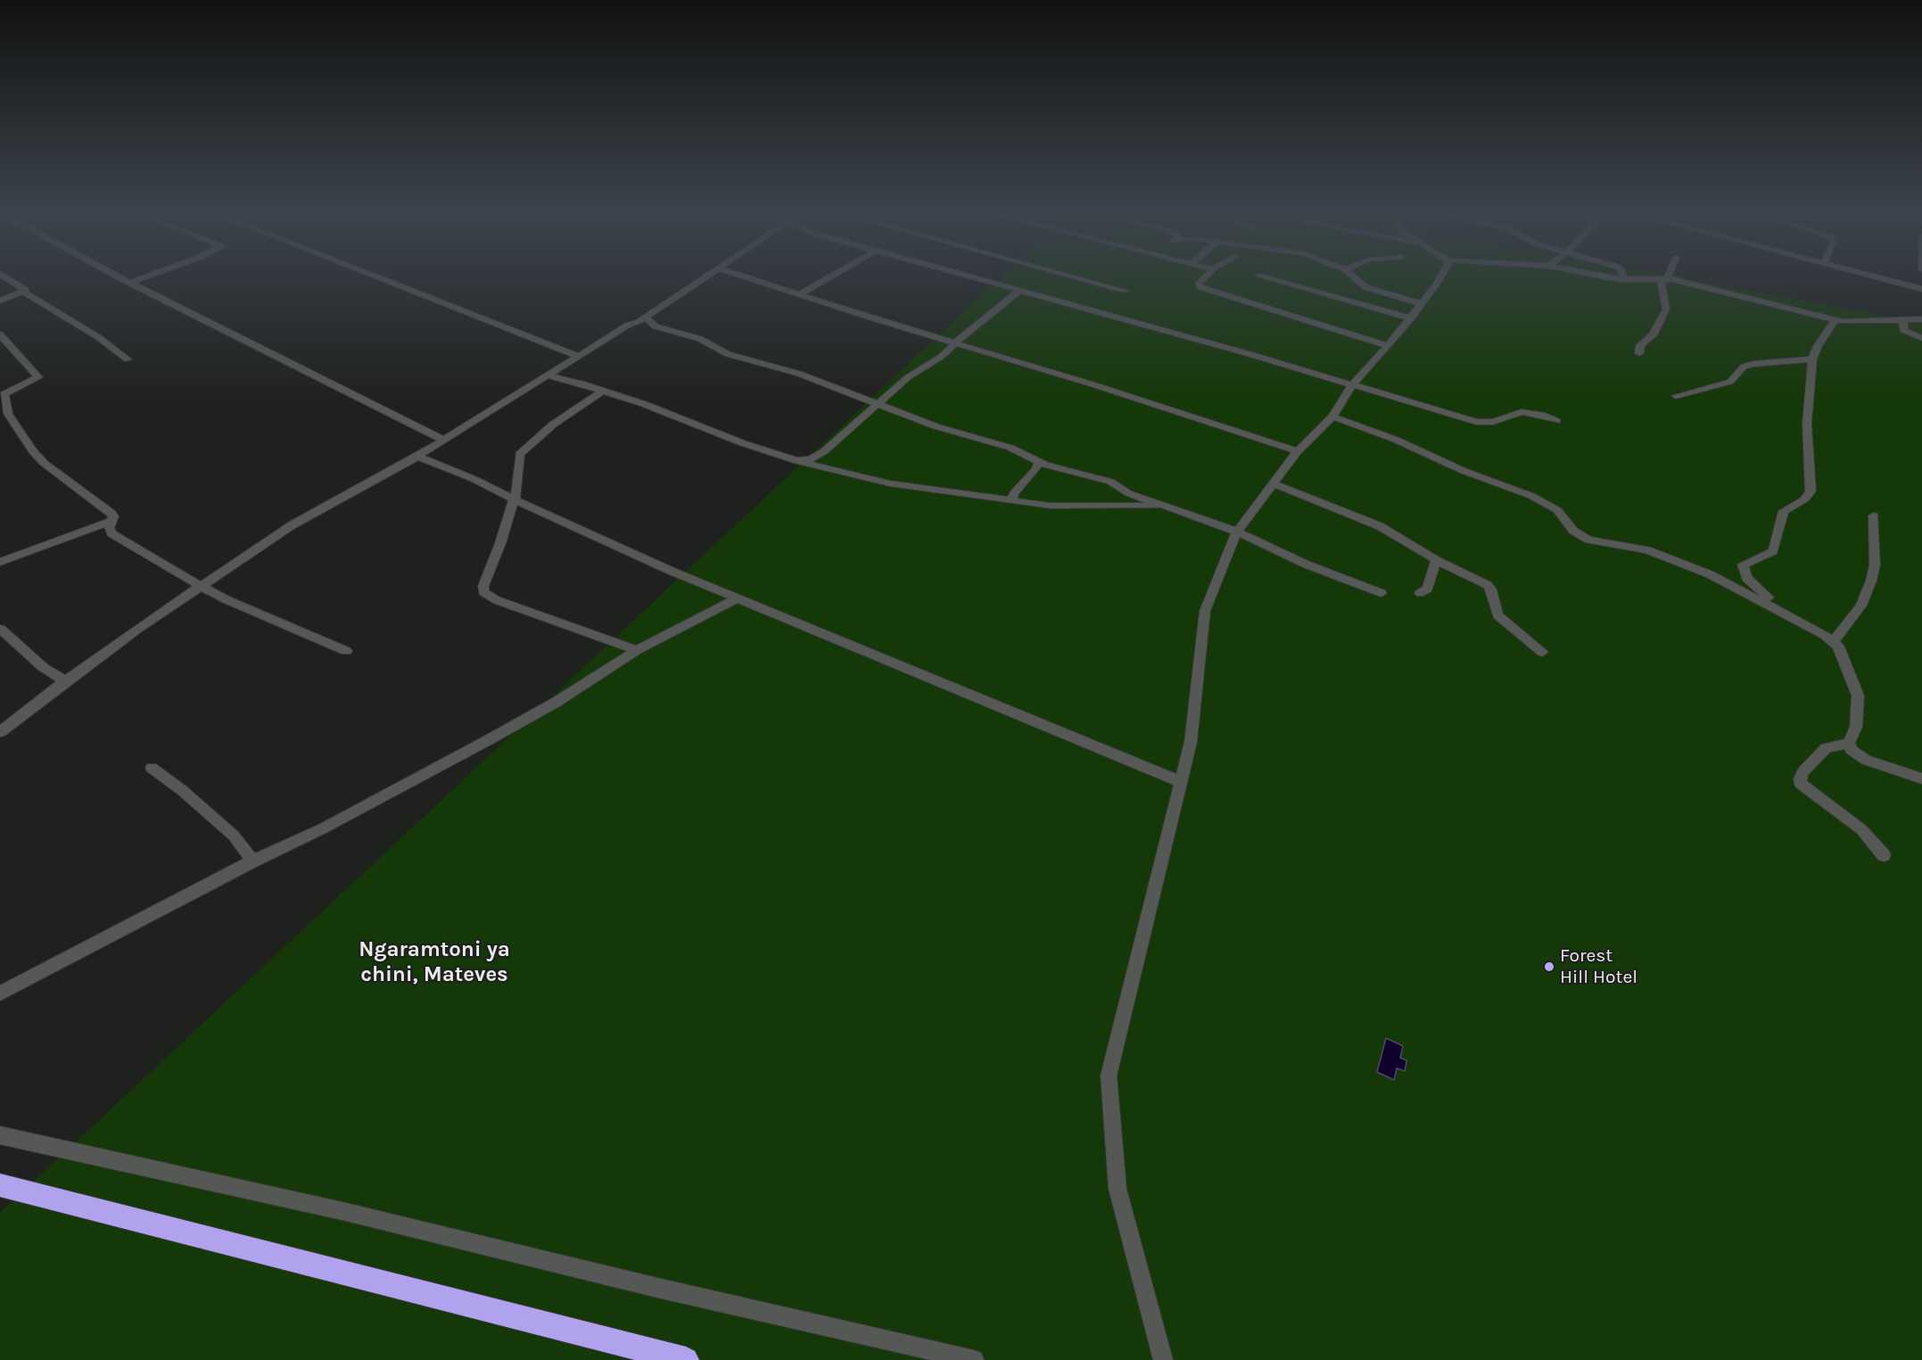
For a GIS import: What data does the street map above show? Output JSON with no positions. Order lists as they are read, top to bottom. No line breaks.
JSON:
{"districts":["Ngaramtoni ya chini, Mateves"],"places":["Forest Hill Hotel"]}
